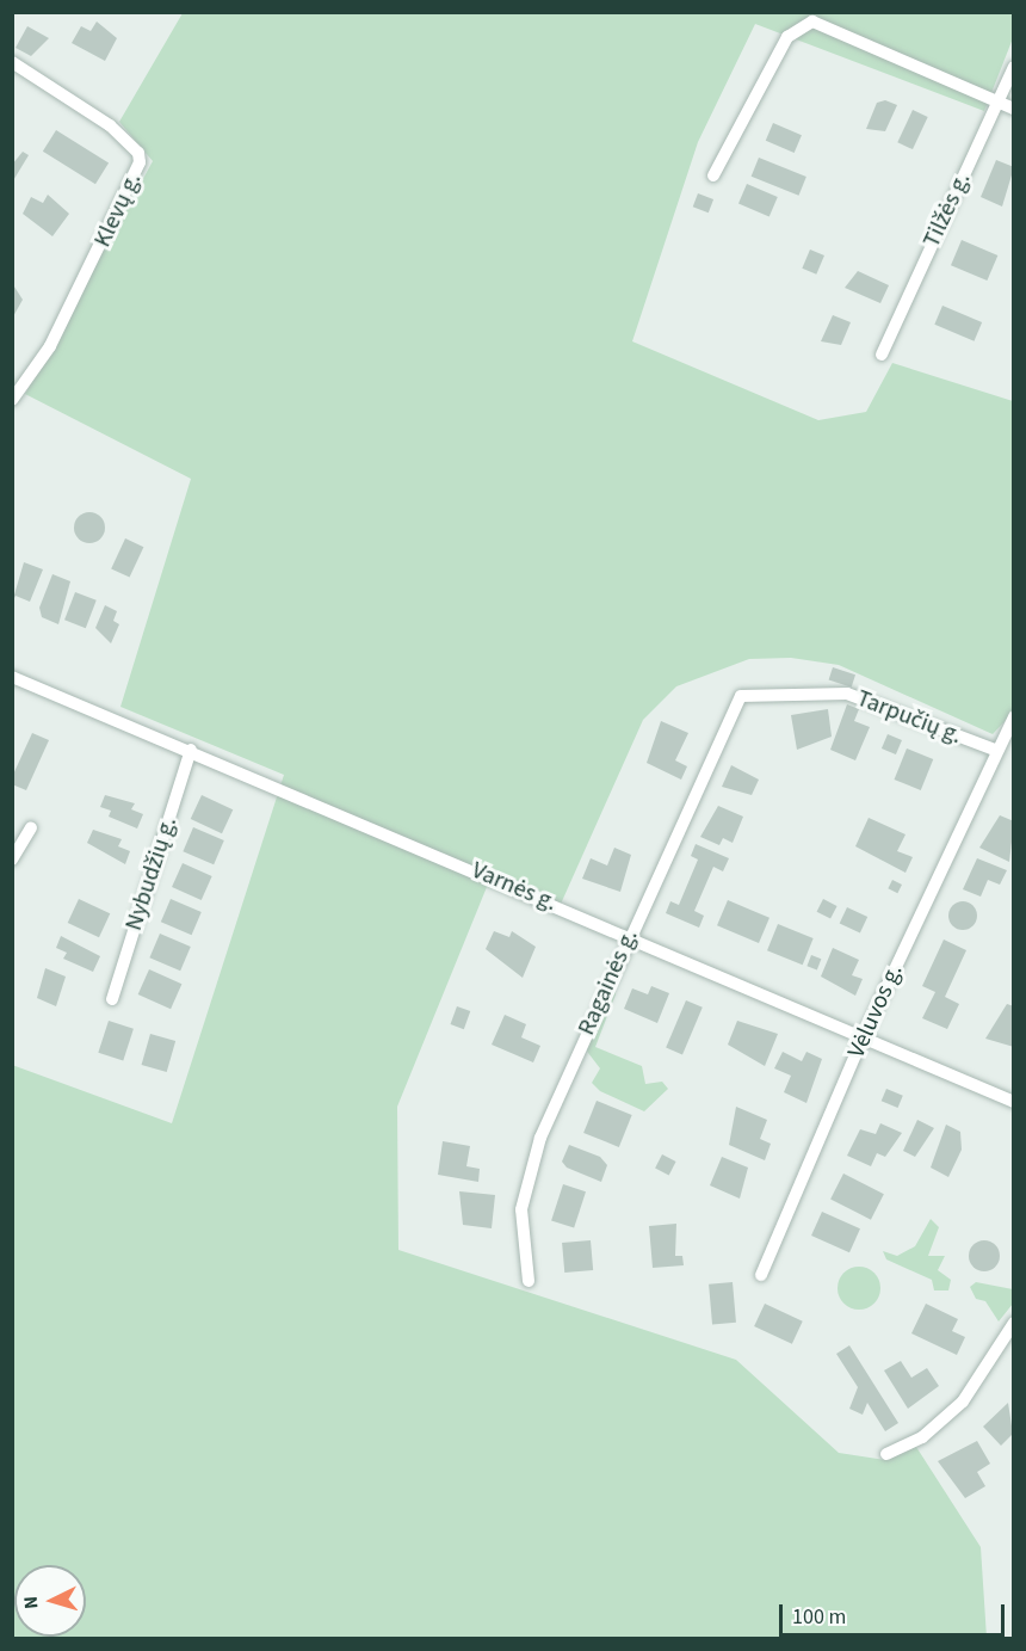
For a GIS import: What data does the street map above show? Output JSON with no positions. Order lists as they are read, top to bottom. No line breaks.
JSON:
{"streets":{"street":["Klevų g.","Tilžės g.","Tarpučių g.","Nybudžių g.","Varnės g.","Ragainės g.","Vėluvos g."]},"crossings":[["Tarpučių g.","Ragainės g."],["Tarpučių g.","Vėluvos g."],["Nybudžių g.","Varnės g."],["Varnės g.","Ragainės g."],["Varnės g.","Vėluvos g."]],"scale_bar":"100 m","north":"left"}
